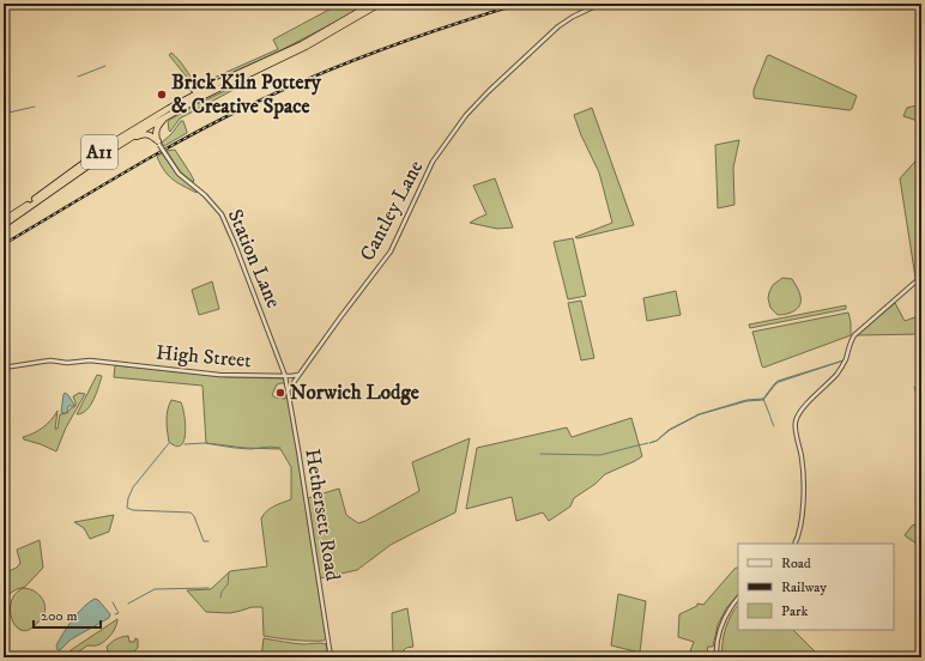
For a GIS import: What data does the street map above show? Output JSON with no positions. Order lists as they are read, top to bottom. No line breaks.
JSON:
{"streets":{"highway":["A11"],"street":["Cantley Lane","Station Lane","High Street","Hethersett Road"]},"crossings":[["A11","Station Lane"],["Cantley Lane","Hethersett Road"],["Station Lane","High Street"],["Station Lane","Hethersett Road"],["High Street","Hethersett Road"]],"places":["Brick Kiln Pottery & Creative Space","Norwich Lodge"],"legend":["Road","Railway","Park"],"scale_bar":"200 m"}
